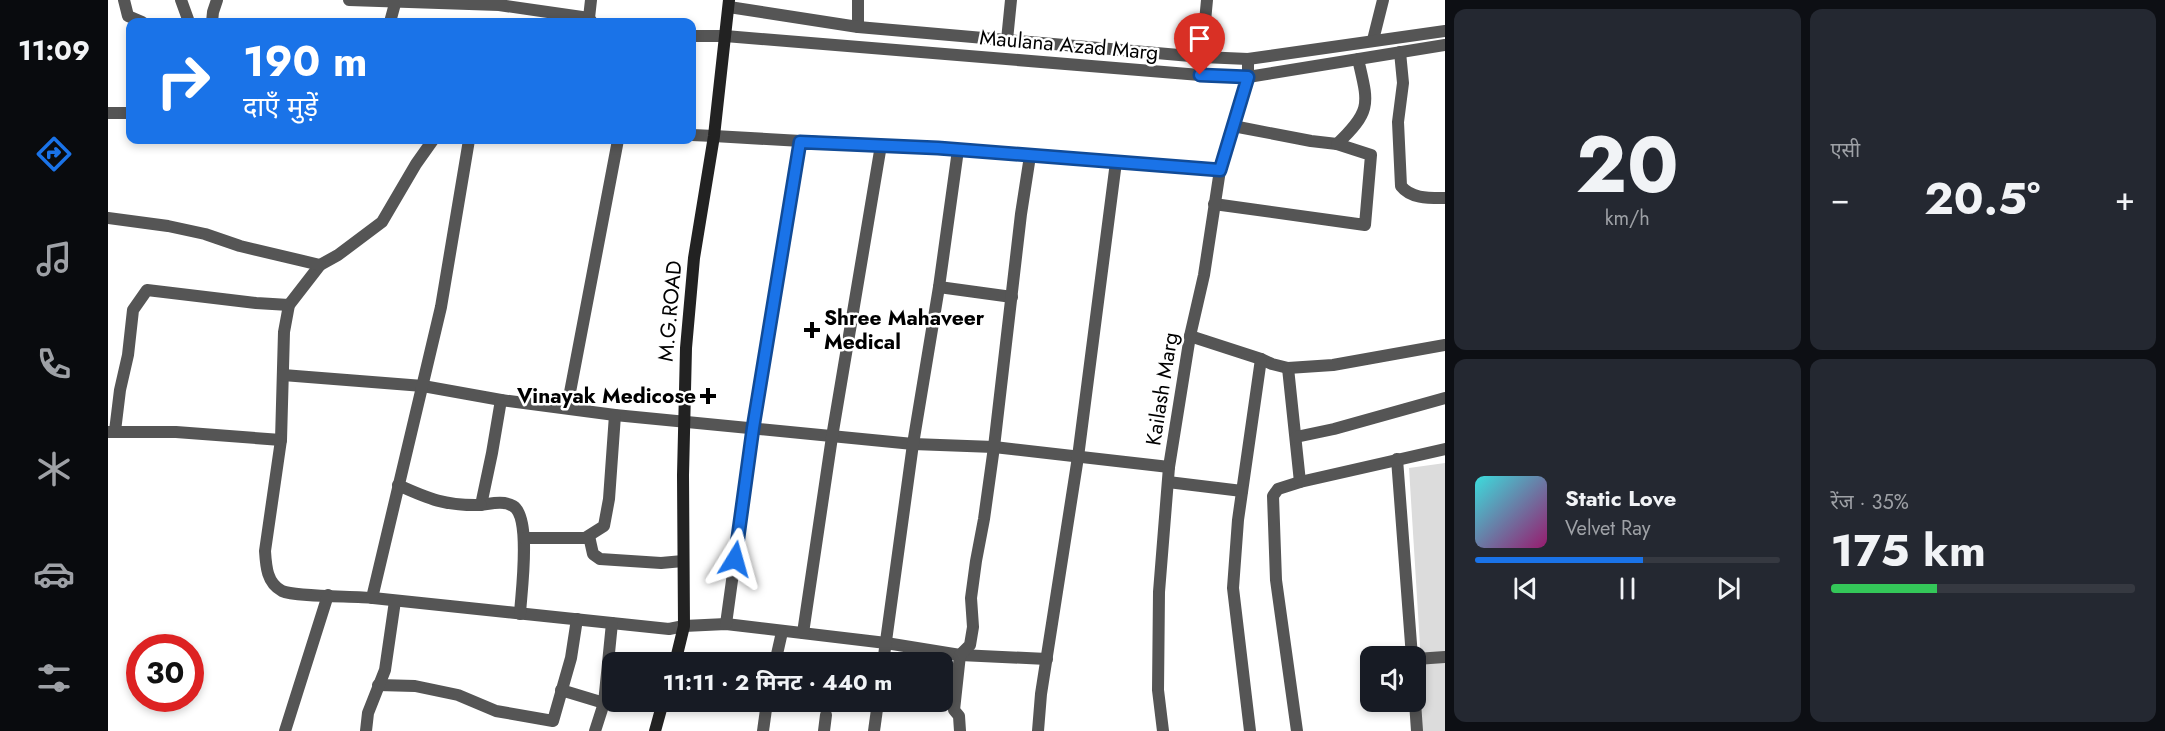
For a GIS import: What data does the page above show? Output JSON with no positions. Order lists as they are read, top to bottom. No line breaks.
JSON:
{"streets":{"main road":["M.G.ROAD"],"street":["Maulana Azad Marg","Kailash Marg"]},"crossings":[["Maulana Azad Marg","M.G.ROAD"],["Maulana Azad Marg","Kailash Marg"]],"places":{"health":["Shree Mahaveer Medical","Vinayak Medicose"]},"page":{"tabs":"11:09","tile":[["20","km/h"],"एसी",["रेंज · 35%","175 km"]],"turn":["190 m","दाएँ मुड़ें"],"heat":["−","20.5°","+"],"song":["Static Love","Velvet Ray"],"limit":"30","trip":"11:11 · 2 मिनट · 440 m"}}
